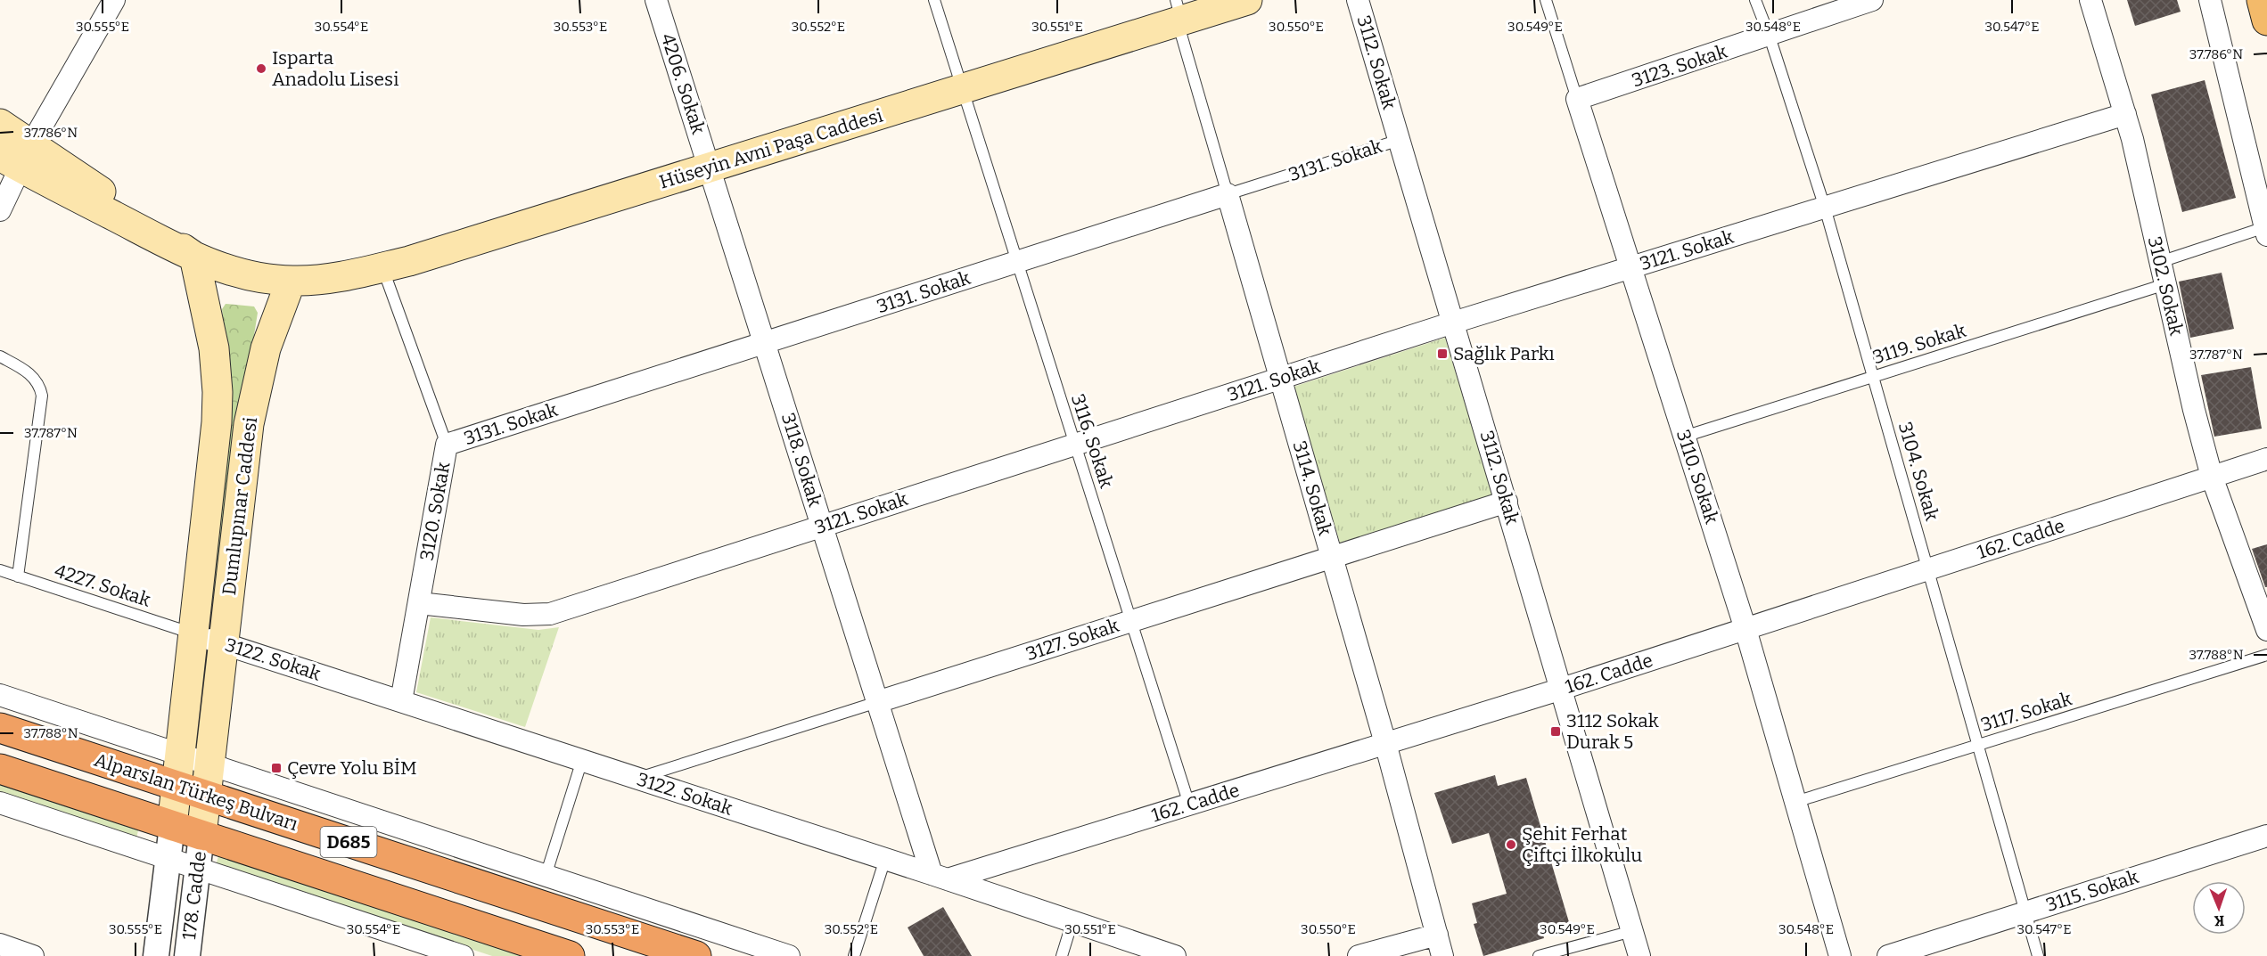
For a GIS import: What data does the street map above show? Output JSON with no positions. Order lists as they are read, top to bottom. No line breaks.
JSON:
{"streets":{"highway":["Alparslan Türkeş Bulvarı","D685"],"main road":["Hüseyin Avni Paşa Caddesi","Dumlupınar Caddesi"],"street":["3112. Sokak","3123. Sokak","4206. Sokak","3131. Sokak","3121. Sokak","3102. Sokak","3118. Sokak","3110. Sokak","3114. Sokak","3120. Sokak","162. Cadde","3127. Sokak","3122. Sokak","3115. Sokak","178. Cadde"],"lane":["3119. Sokak","3116. Sokak","3104. Sokak","4227. Sokak","3117. Sokak"]},"crossings":[["3112. Sokak","3131. Sokak"],["3112. Sokak","3121. Sokak"],["3112. Sokak","162. Cadde"],["3112. Sokak","3127. Sokak"],["3123. Sokak","3104. Sokak"],["3123. Sokak","3110. Sokak"],["4206. Sokak","Hüseyin Avni Paşa Caddesi"],["4206. Sokak","3118. Sokak"],["Hüseyin Avni Paşa Caddesi","3116. Sokak"],["Hüseyin Avni Paşa Caddesi","3118. Sokak"],["Hüseyin Avni Paşa Caddesi","3114. Sokak"],["Hüseyin Avni Paşa Caddesi","Dumlupınar Caddesi"],["Hüseyin Avni Paşa Caddesi","3120. Sokak"],["3131. Sokak","3116. Sokak"],["3131. Sokak","3118. Sokak"],["3131. Sokak","3114. Sokak"],["3131. Sokak","3120. Sokak"],["3121. Sokak","3102. Sokak"],["3121. Sokak","3116. Sokak"],["3121. Sokak","3118. Sokak"],["3121. Sokak","3104. Sokak"],["3121. Sokak","3110. Sokak"],["3121. Sokak","3114. Sokak"],["3121. Sokak","3120. Sokak"],["3102. Sokak","3119. Sokak"],["3102. Sokak","162. Cadde"],["3119. Sokak","3104. Sokak"],["3119. Sokak","3110. Sokak"],["3116. Sokak","162. Cadde"],["3116. Sokak","3127. Sokak"],["3118. Sokak","162. Cadde"],["3118. Sokak","3127. Sokak"],["3118. Sokak","3122. Sokak"],["3104. Sokak","162. Cadde"],["3104. Sokak","3117. Sokak"],["3104. Sokak","3115. Sokak"],["3110. Sokak","162. Cadde"],["3110. Sokak","3117. Sokak"],["3114. Sokak","162. Cadde"],["3114. Sokak","3127. Sokak"],["Dumlupınar Caddesi","4227. Sokak"],["Dumlupınar Caddesi","3122. Sokak"],["Dumlupınar Caddesi","Alparslan Türkeş Bulvarı"],["Dumlupınar Caddesi","178. Cadde"],["3120. Sokak","3122. Sokak"],["162. Cadde","3122. Sokak"],["4227. Sokak","3122. Sokak"],["3127. Sokak","3122. Sokak"],["Alparslan Türkeş Bulvarı","178. Cadde"]],"places":{"other":["Isparta Anadolu Lisesi","Şehit Ferhat Çiftçi İlkokulu"],"transit":["Sağlık Parkı","3112 Sokak Durak 5","Çevre Yolu BİM"]},"north":"bottom","coordinates":["30.555°E","30.554°E","30.553°E","30.552°E","30.551°E","30.550°E","30.549°E","30.548°E","30.547°E","37.786°N","37.787°N","37.788°N"]}
